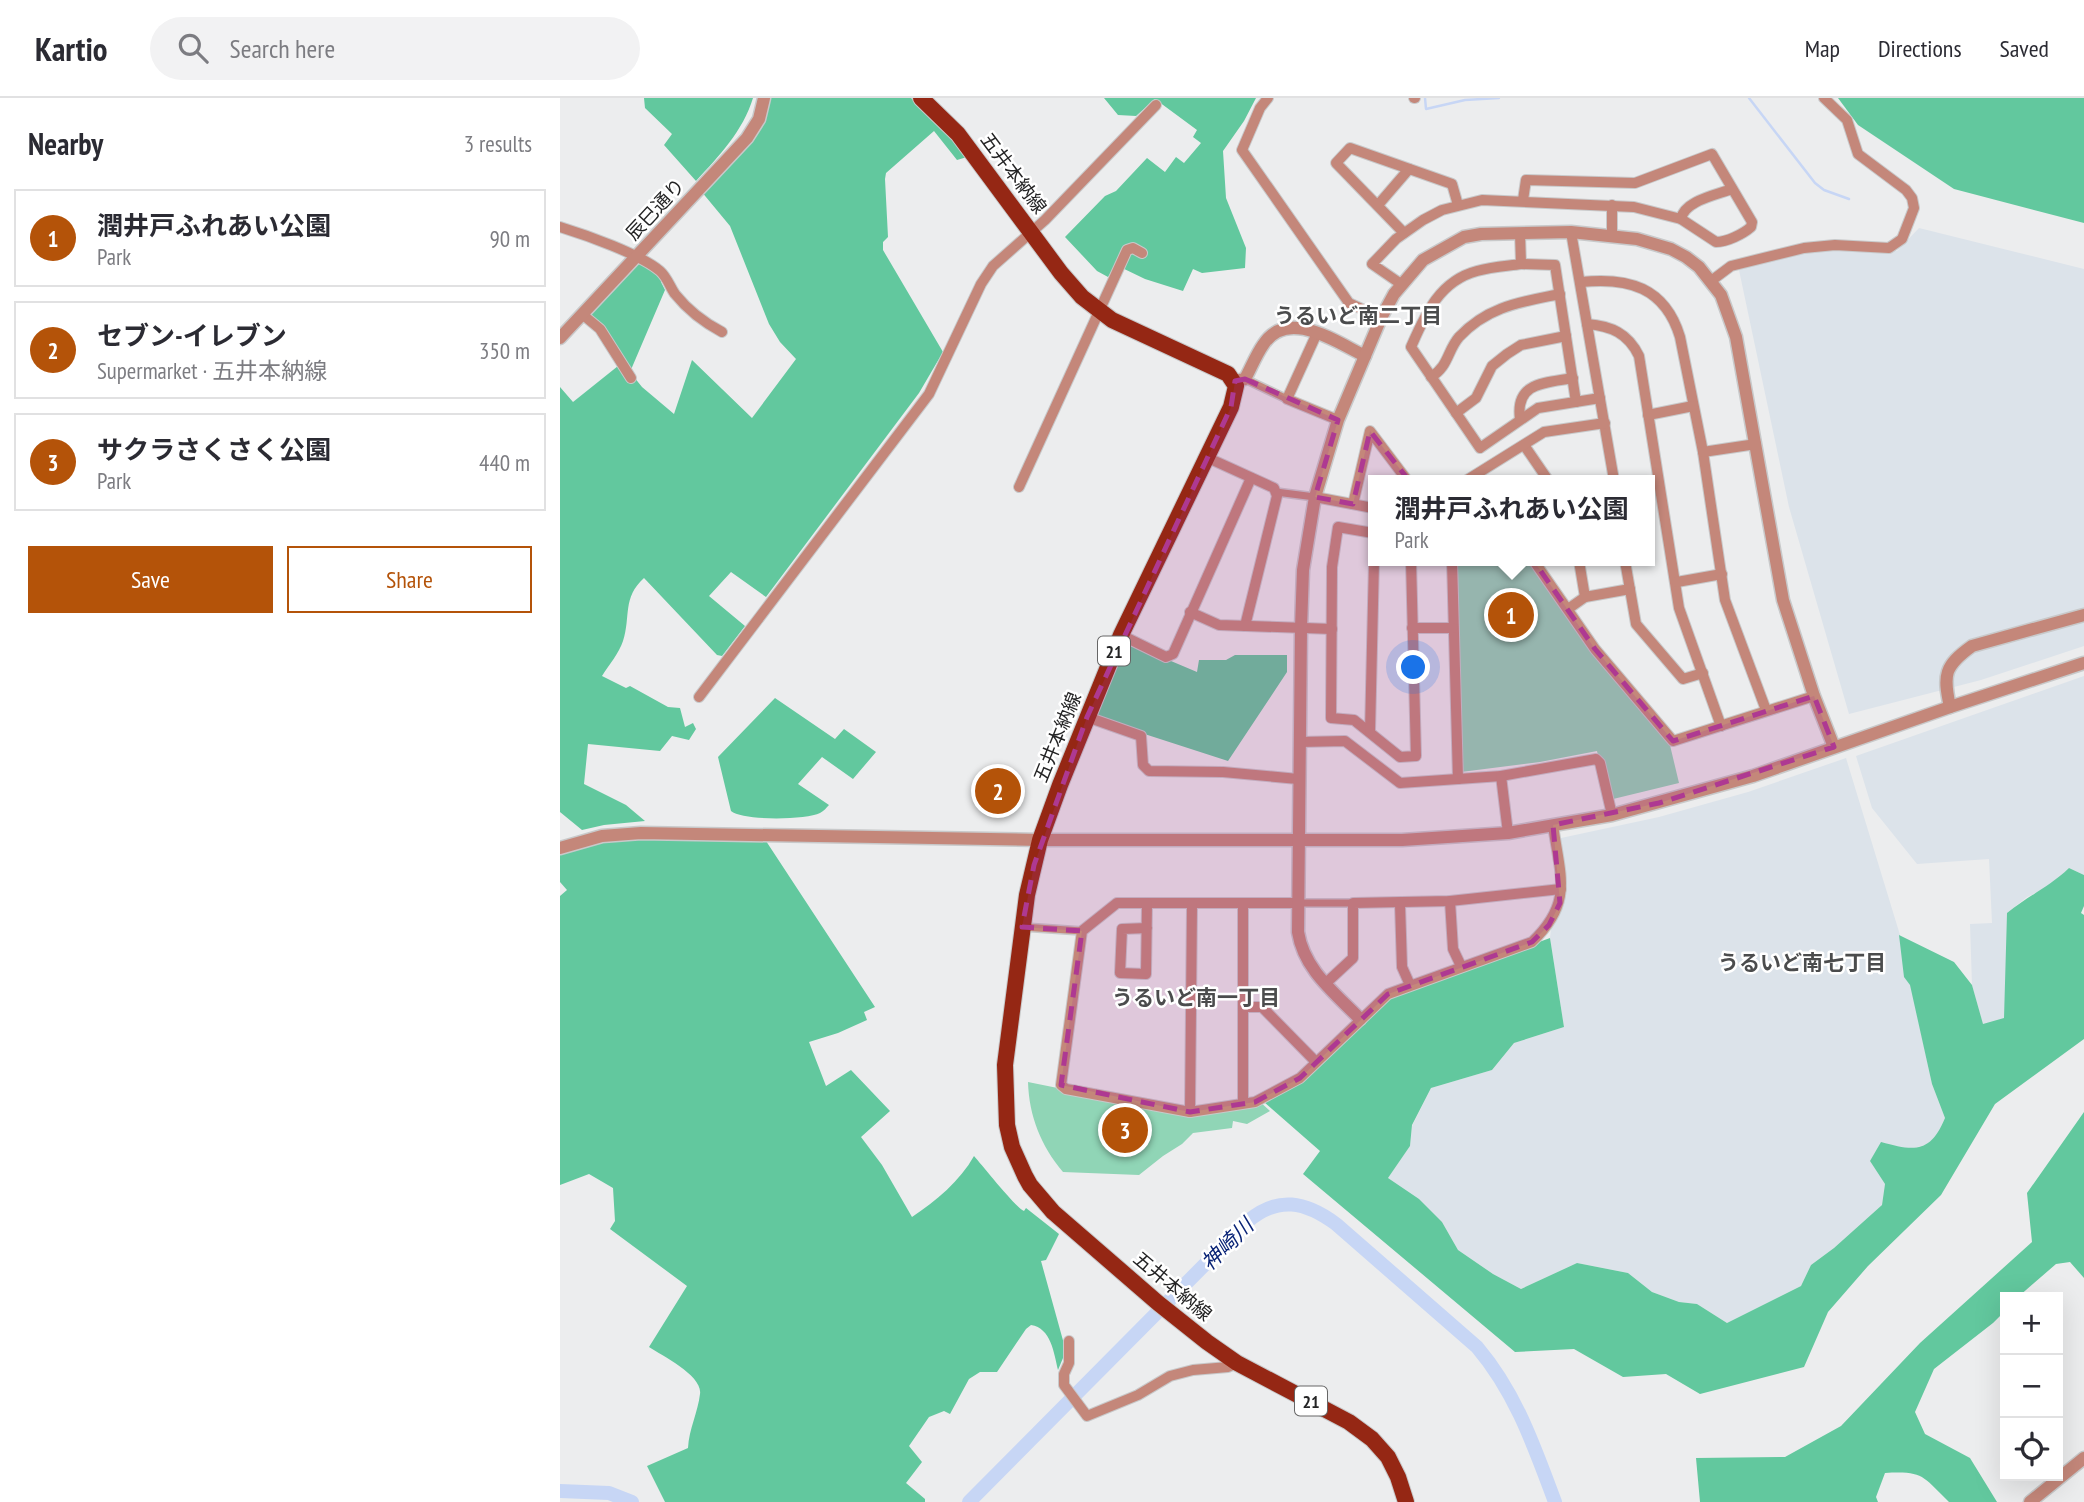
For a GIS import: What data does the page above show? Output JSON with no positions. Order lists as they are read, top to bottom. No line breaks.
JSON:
{"streets":{"main road":["五井本納線","21"],"street":["辰巳通り"]},"districts":["うるいど南二丁目","うるいど南七丁目","うるいど南一丁目"],"water":["神崎川"],"page":{"header":"Kartio","search":"Search here","nav":["Map","Directions","Saved"],"heading":["Nearby","3 results"],"list":[{"mark":"1","name":"潤井戸ふれあい公園","note":"Park","value":"90 m"},{"mark":"2","name":"セブン-イレブン","note":"Supermarket · 五井本納線","value":"350 m"},{"mark":"3","name":"サクラさくさく公園","note":"Park","value":"440 m"}],"popup":["潤井戸ふれあい公園","Park"],"buttons":["Save","Share"],"pins":["1","2","3"],"map_buttons":["+","−"]}}
